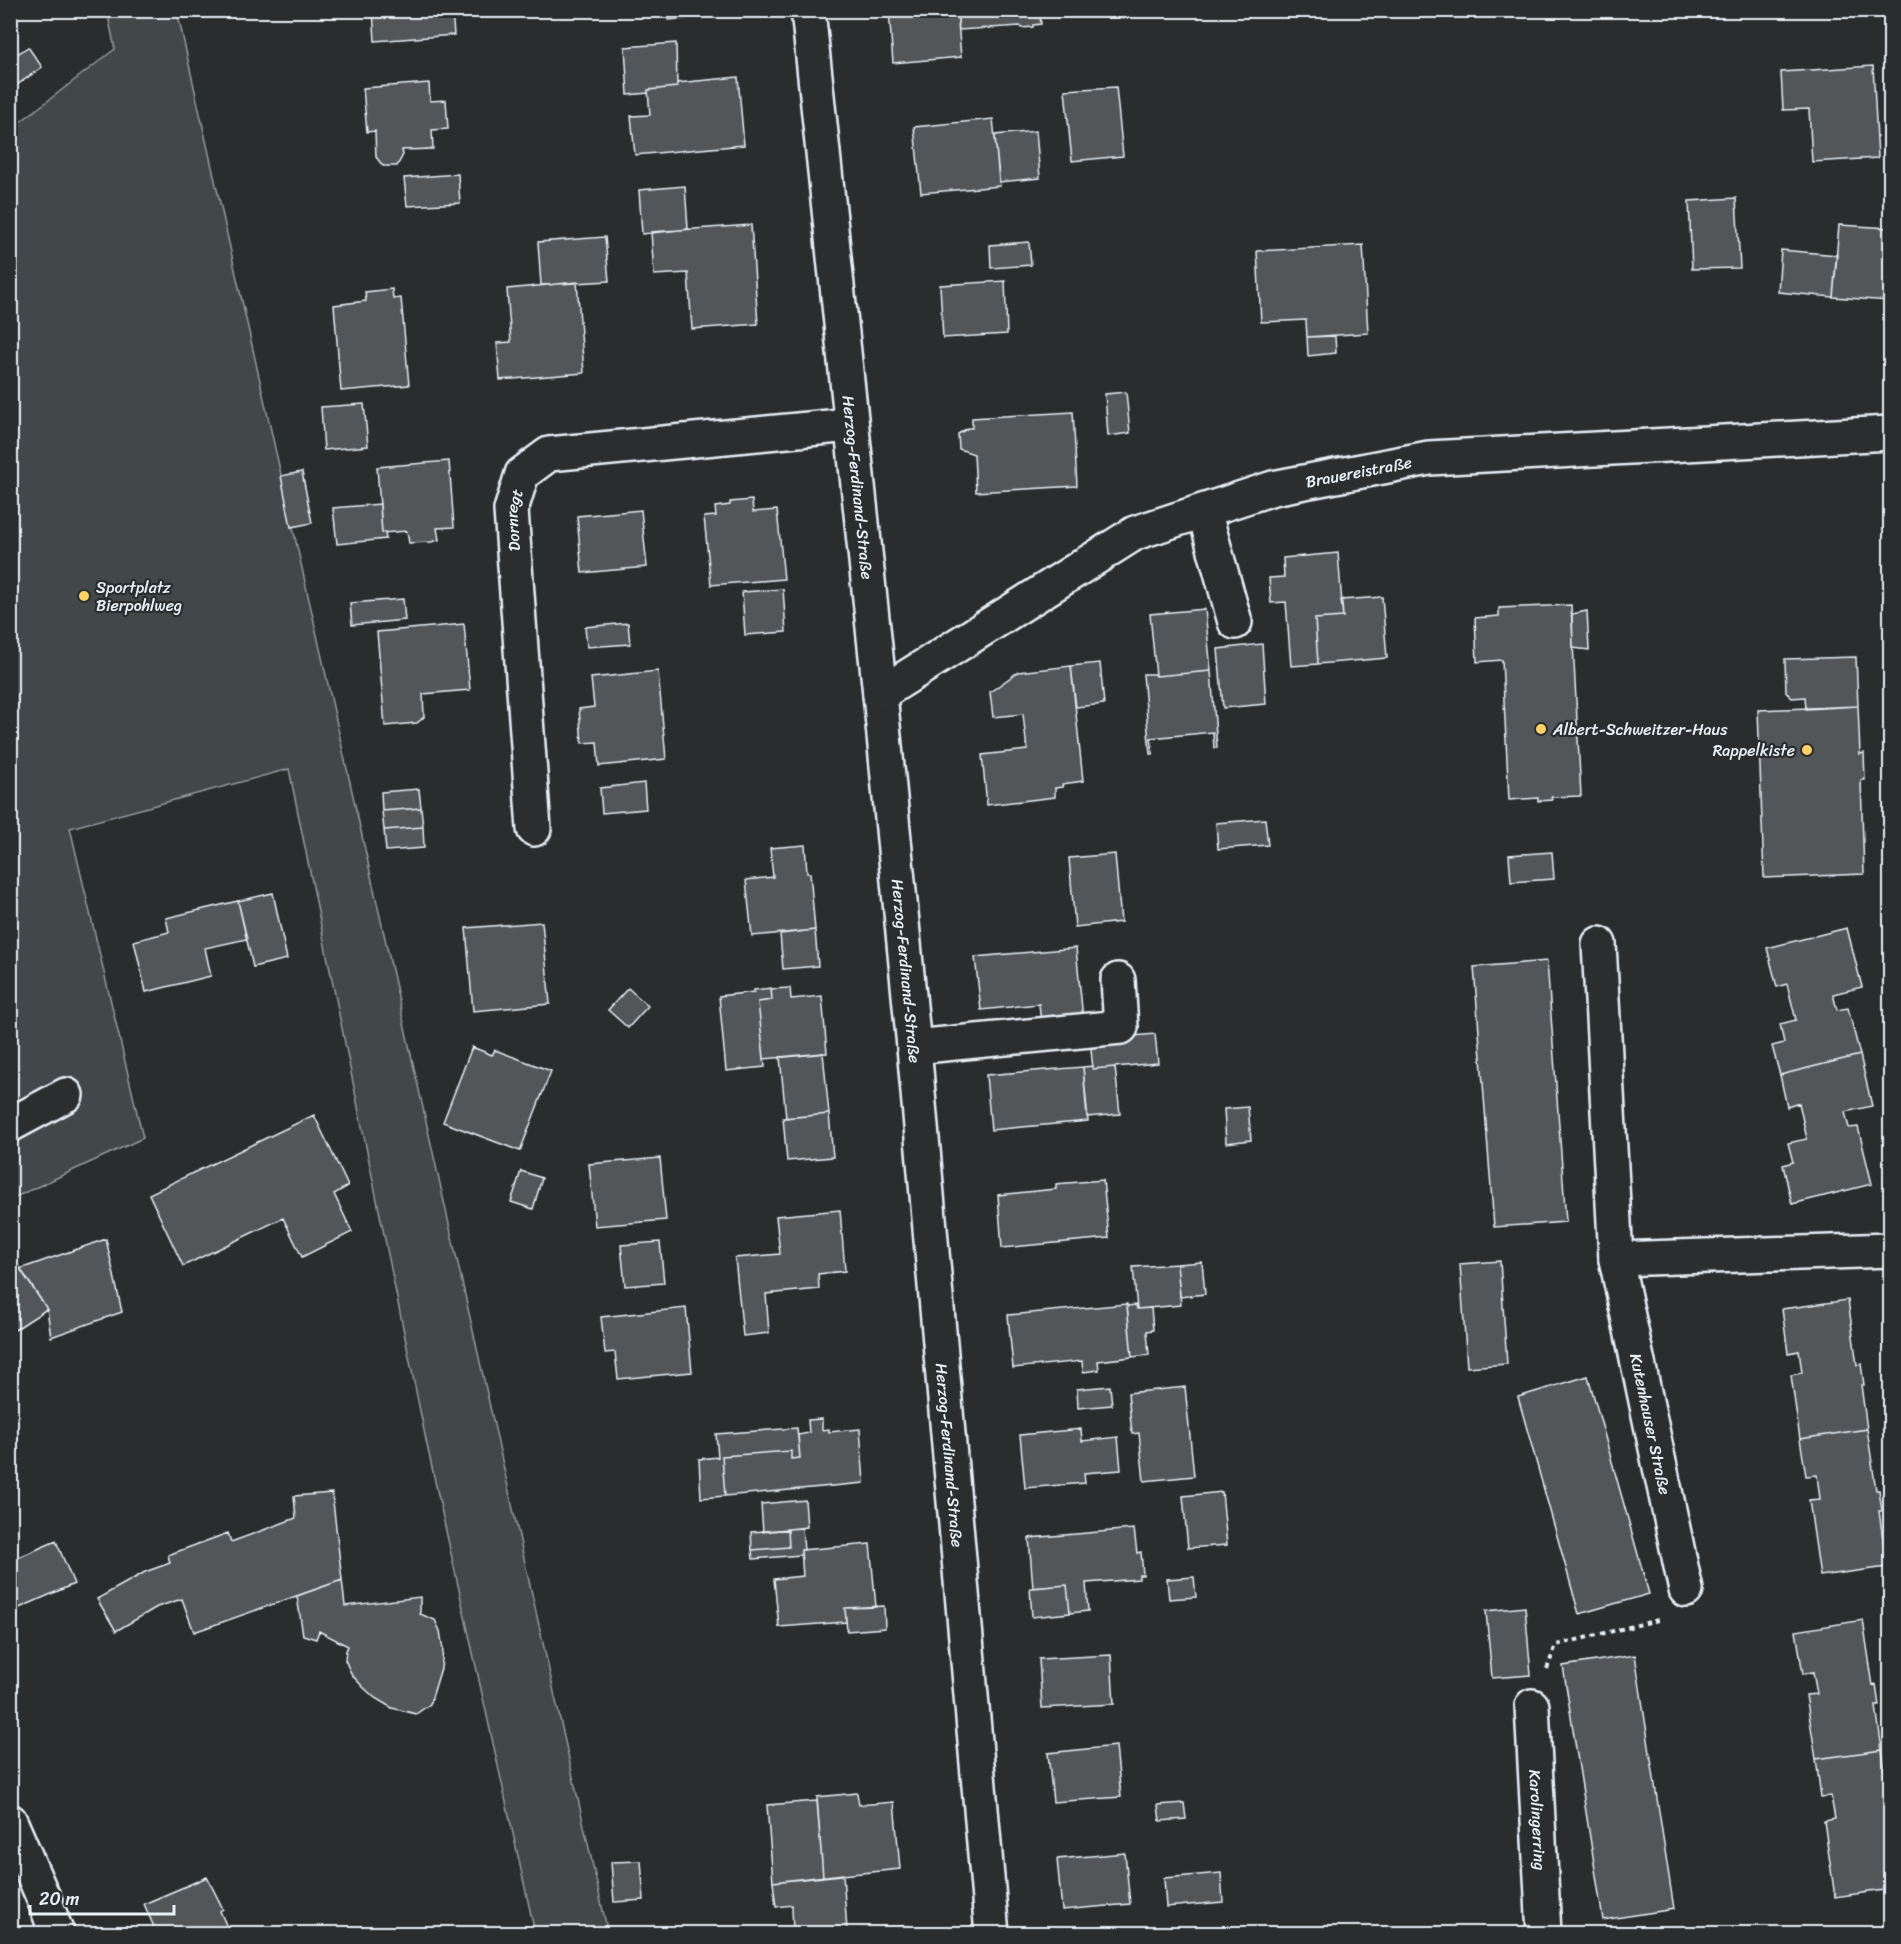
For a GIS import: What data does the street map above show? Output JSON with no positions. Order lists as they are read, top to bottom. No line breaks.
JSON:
{"streets":{"street":["Brauereistraße","Herzog-Ferdinand-Straße","Dornregt","Kutenhauser Straße","Karolingerring"]},"crossings":[["Brauereistraße","Herzog-Ferdinand-Straße"],["Herzog-Ferdinand-Straße","Dornregt"]],"places":["Sportplatz Bierpohlweg","Albert-Schweitzer-Haus","Rappelkiste"],"scale_bar":"20 m"}
